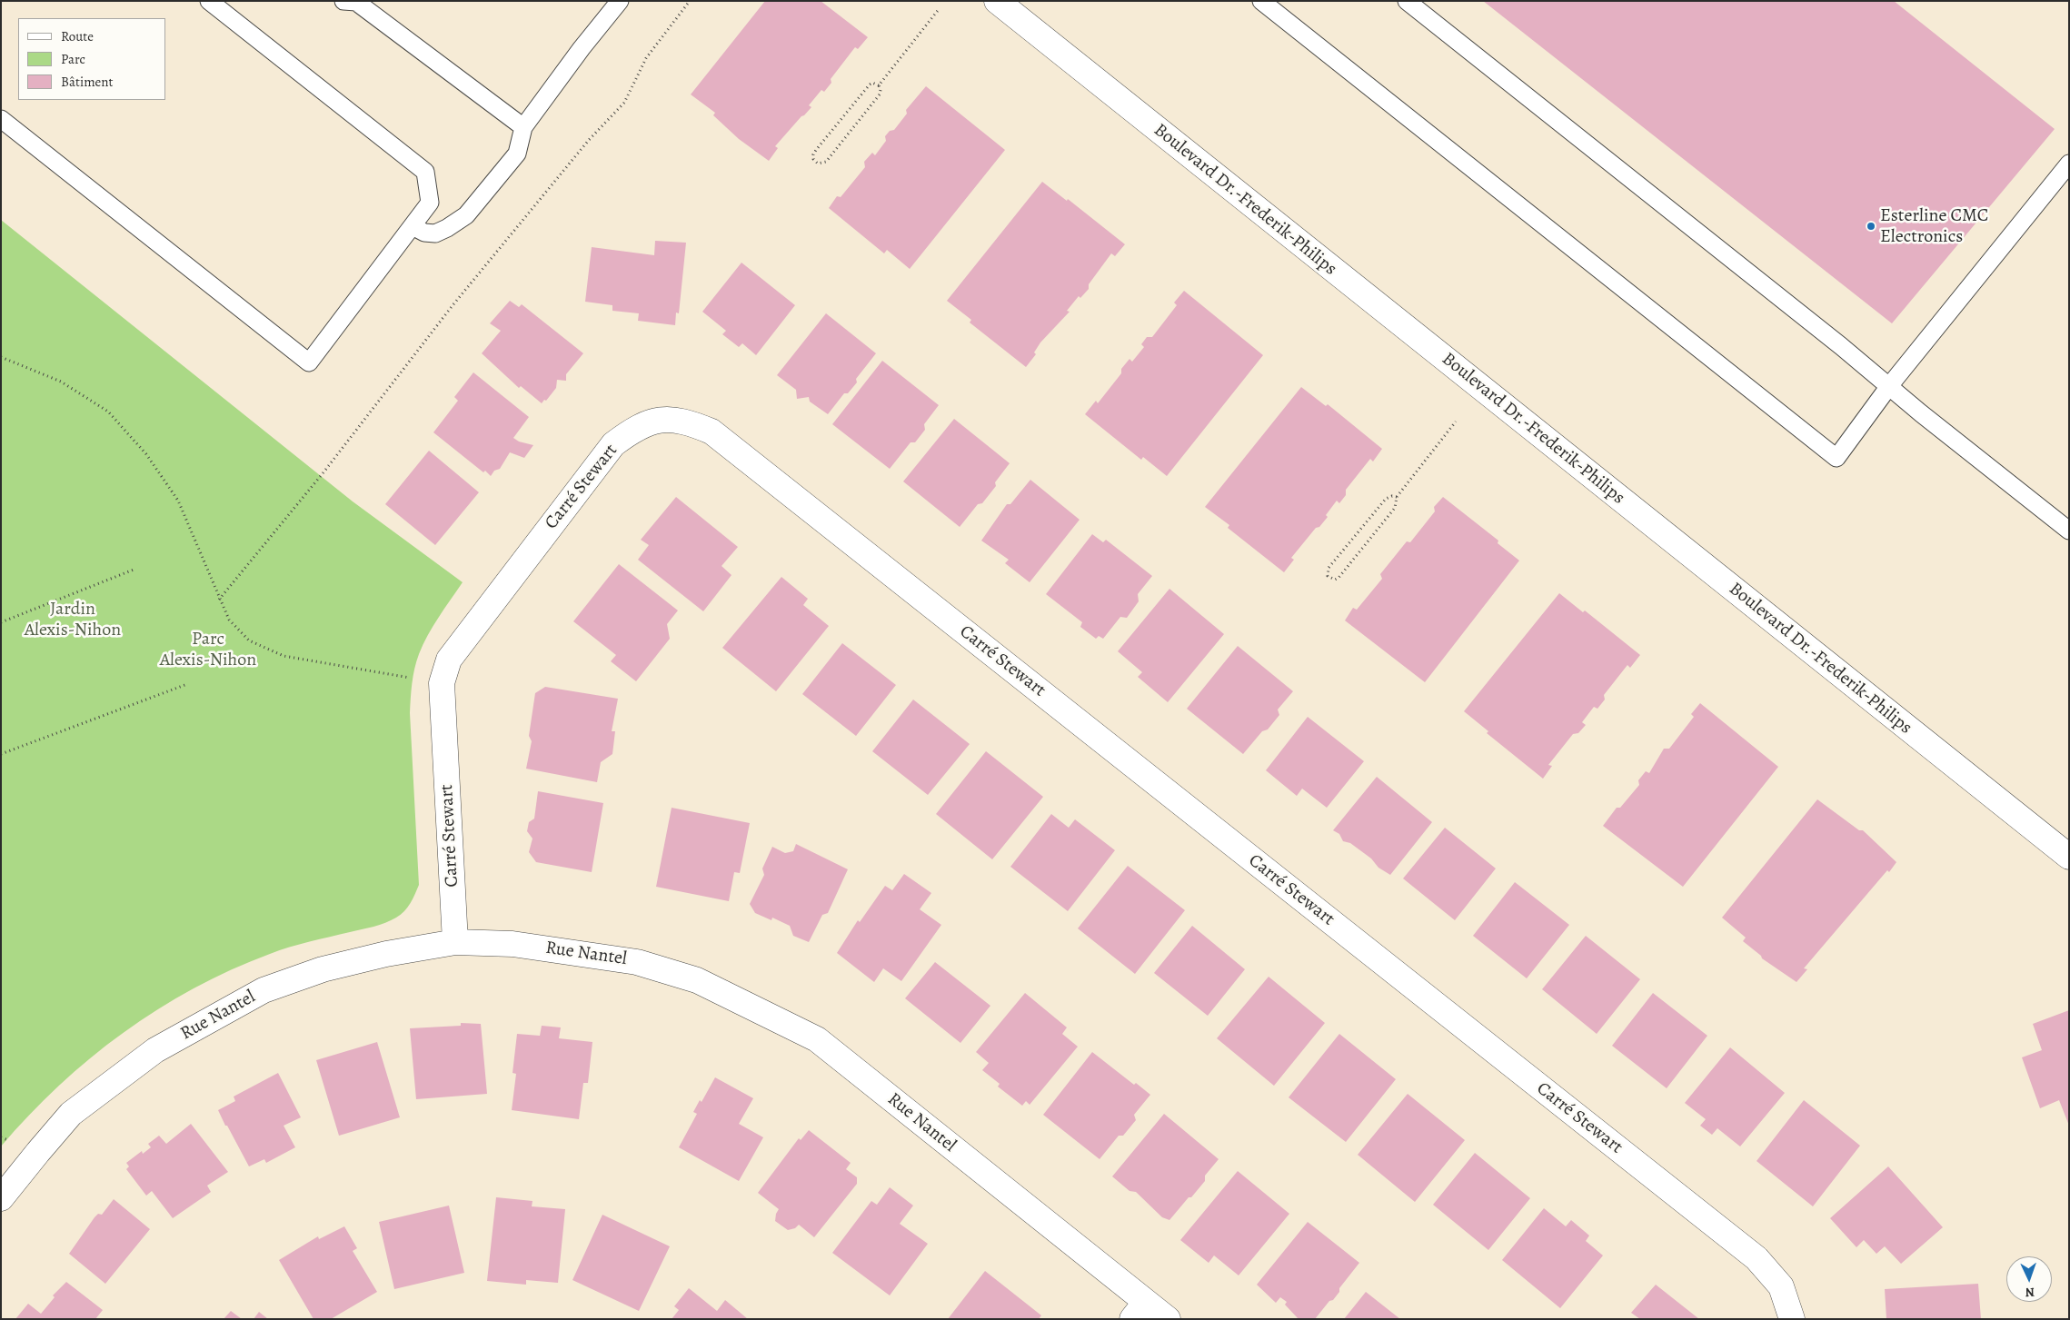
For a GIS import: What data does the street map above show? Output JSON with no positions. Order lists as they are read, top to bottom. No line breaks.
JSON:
{"streets":{"street":["Boulevard Dr.-Frederik-Philips","Carré Stewart","Rue Nantel"]},"crossings":[["Carré Stewart","Rue Nantel"]],"parks":["Jardin Alexis-Nihon","Parc Alexis-Nihon"],"places":["Esterline CMC Electronics"],"legend":["Route","Parc","Bâtiment"],"north":"bottom"}
